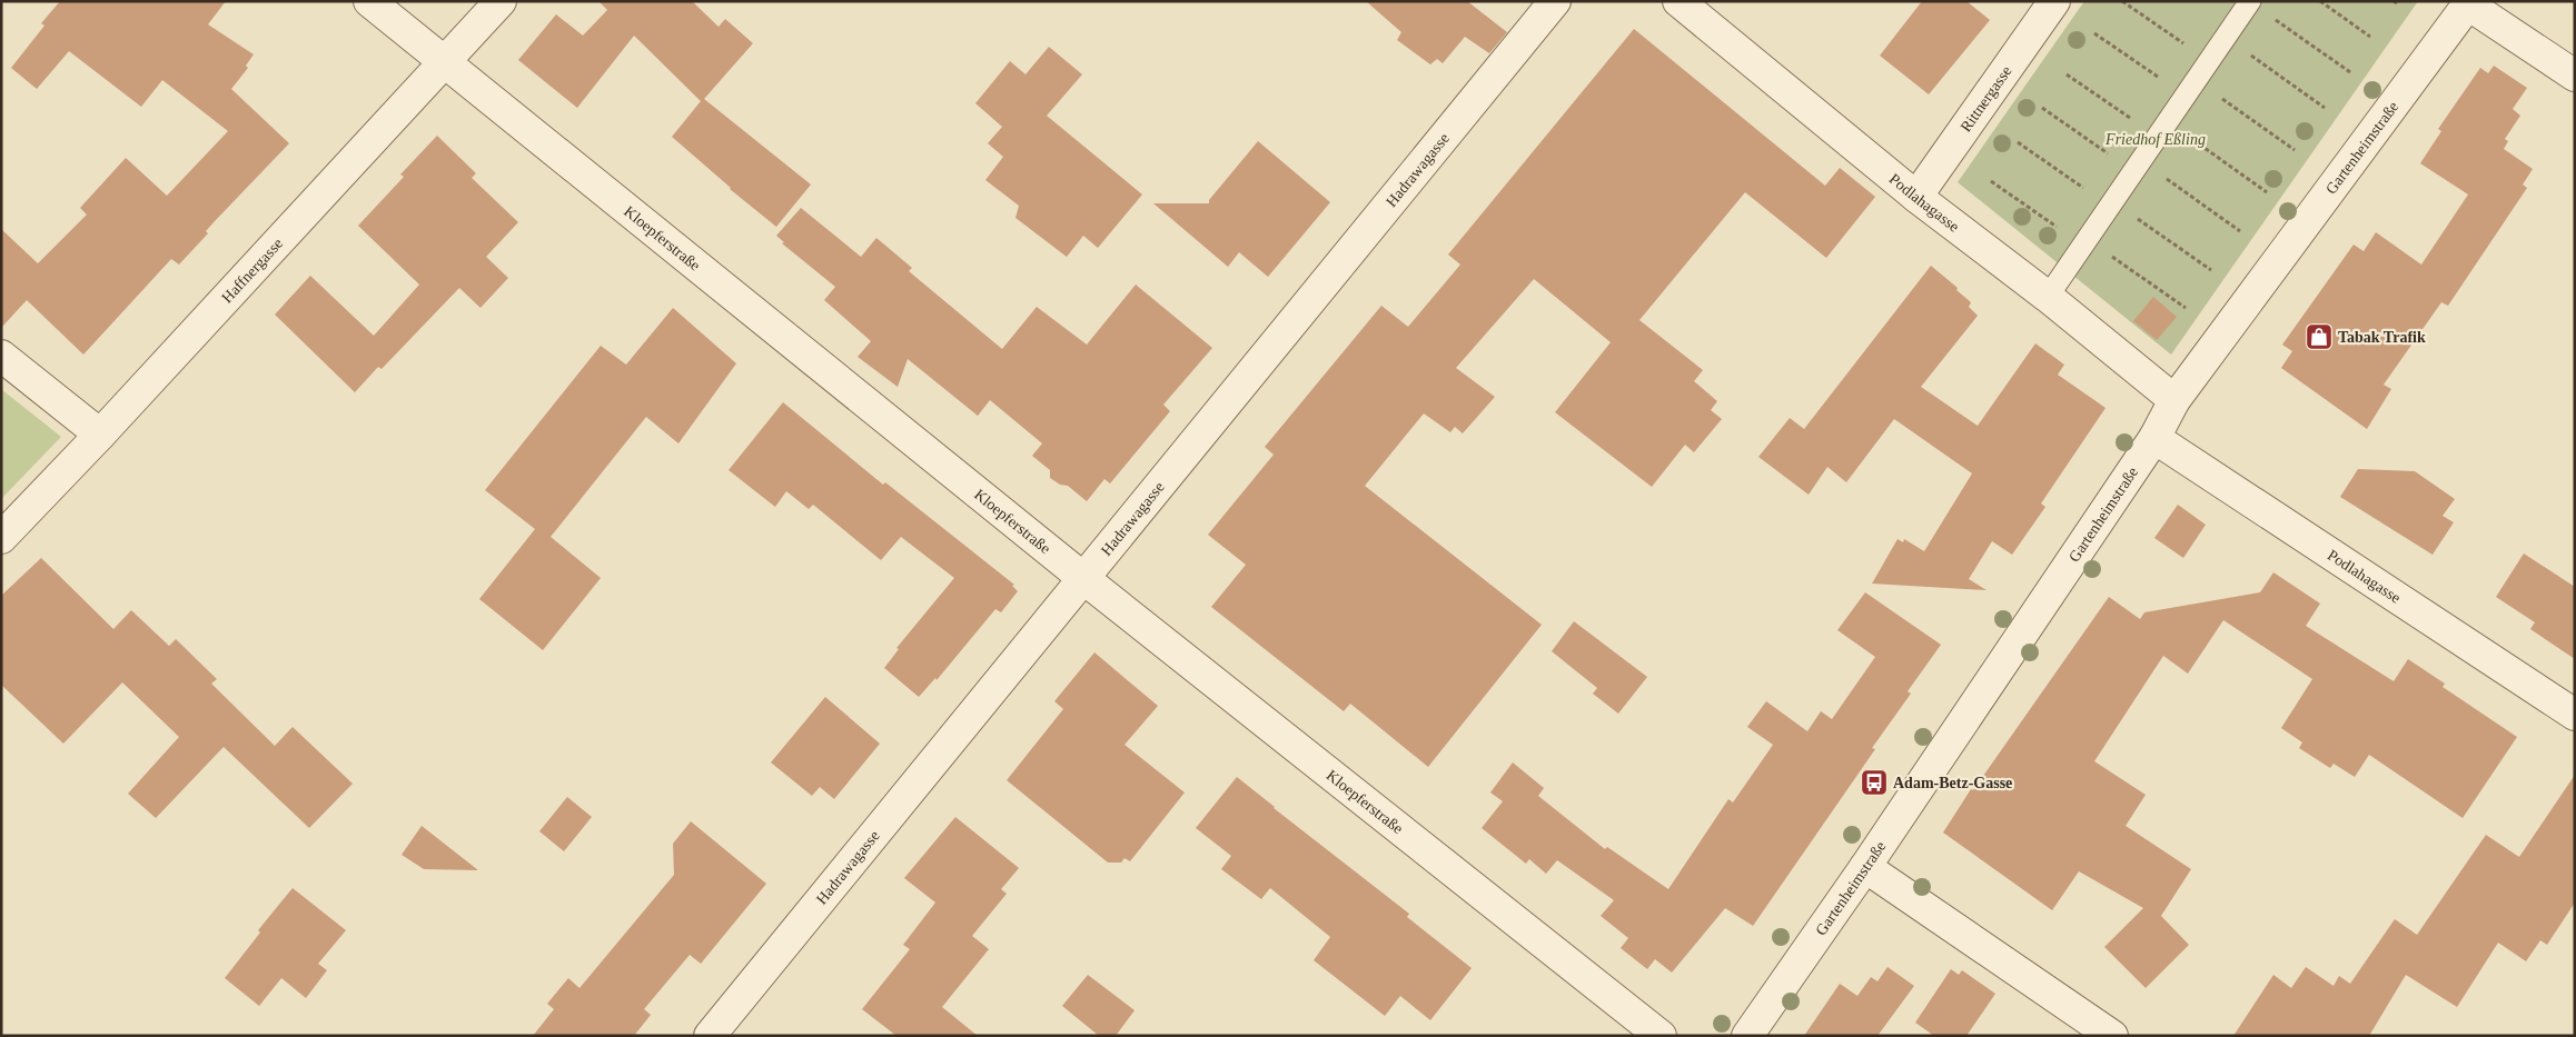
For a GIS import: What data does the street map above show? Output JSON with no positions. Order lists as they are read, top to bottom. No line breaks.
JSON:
{"streets":{"street":["Rittnergasse","Gartenheimstraße","Hadrawagasse","Podlahagasse","Kloepferstraße","Haffnergasse"]},"crossings":[["Rittnergasse","Podlahagasse"],["Gartenheimstraße","Podlahagasse"],["Hadrawagasse","Kloepferstraße"],["Kloepferstraße","Haffnergasse"]],"parks":["Friedhof Eßling"],"places":{"shop":["Tabak Trafik"],"bus stop":["Adam-Betz-Gasse"]}}
